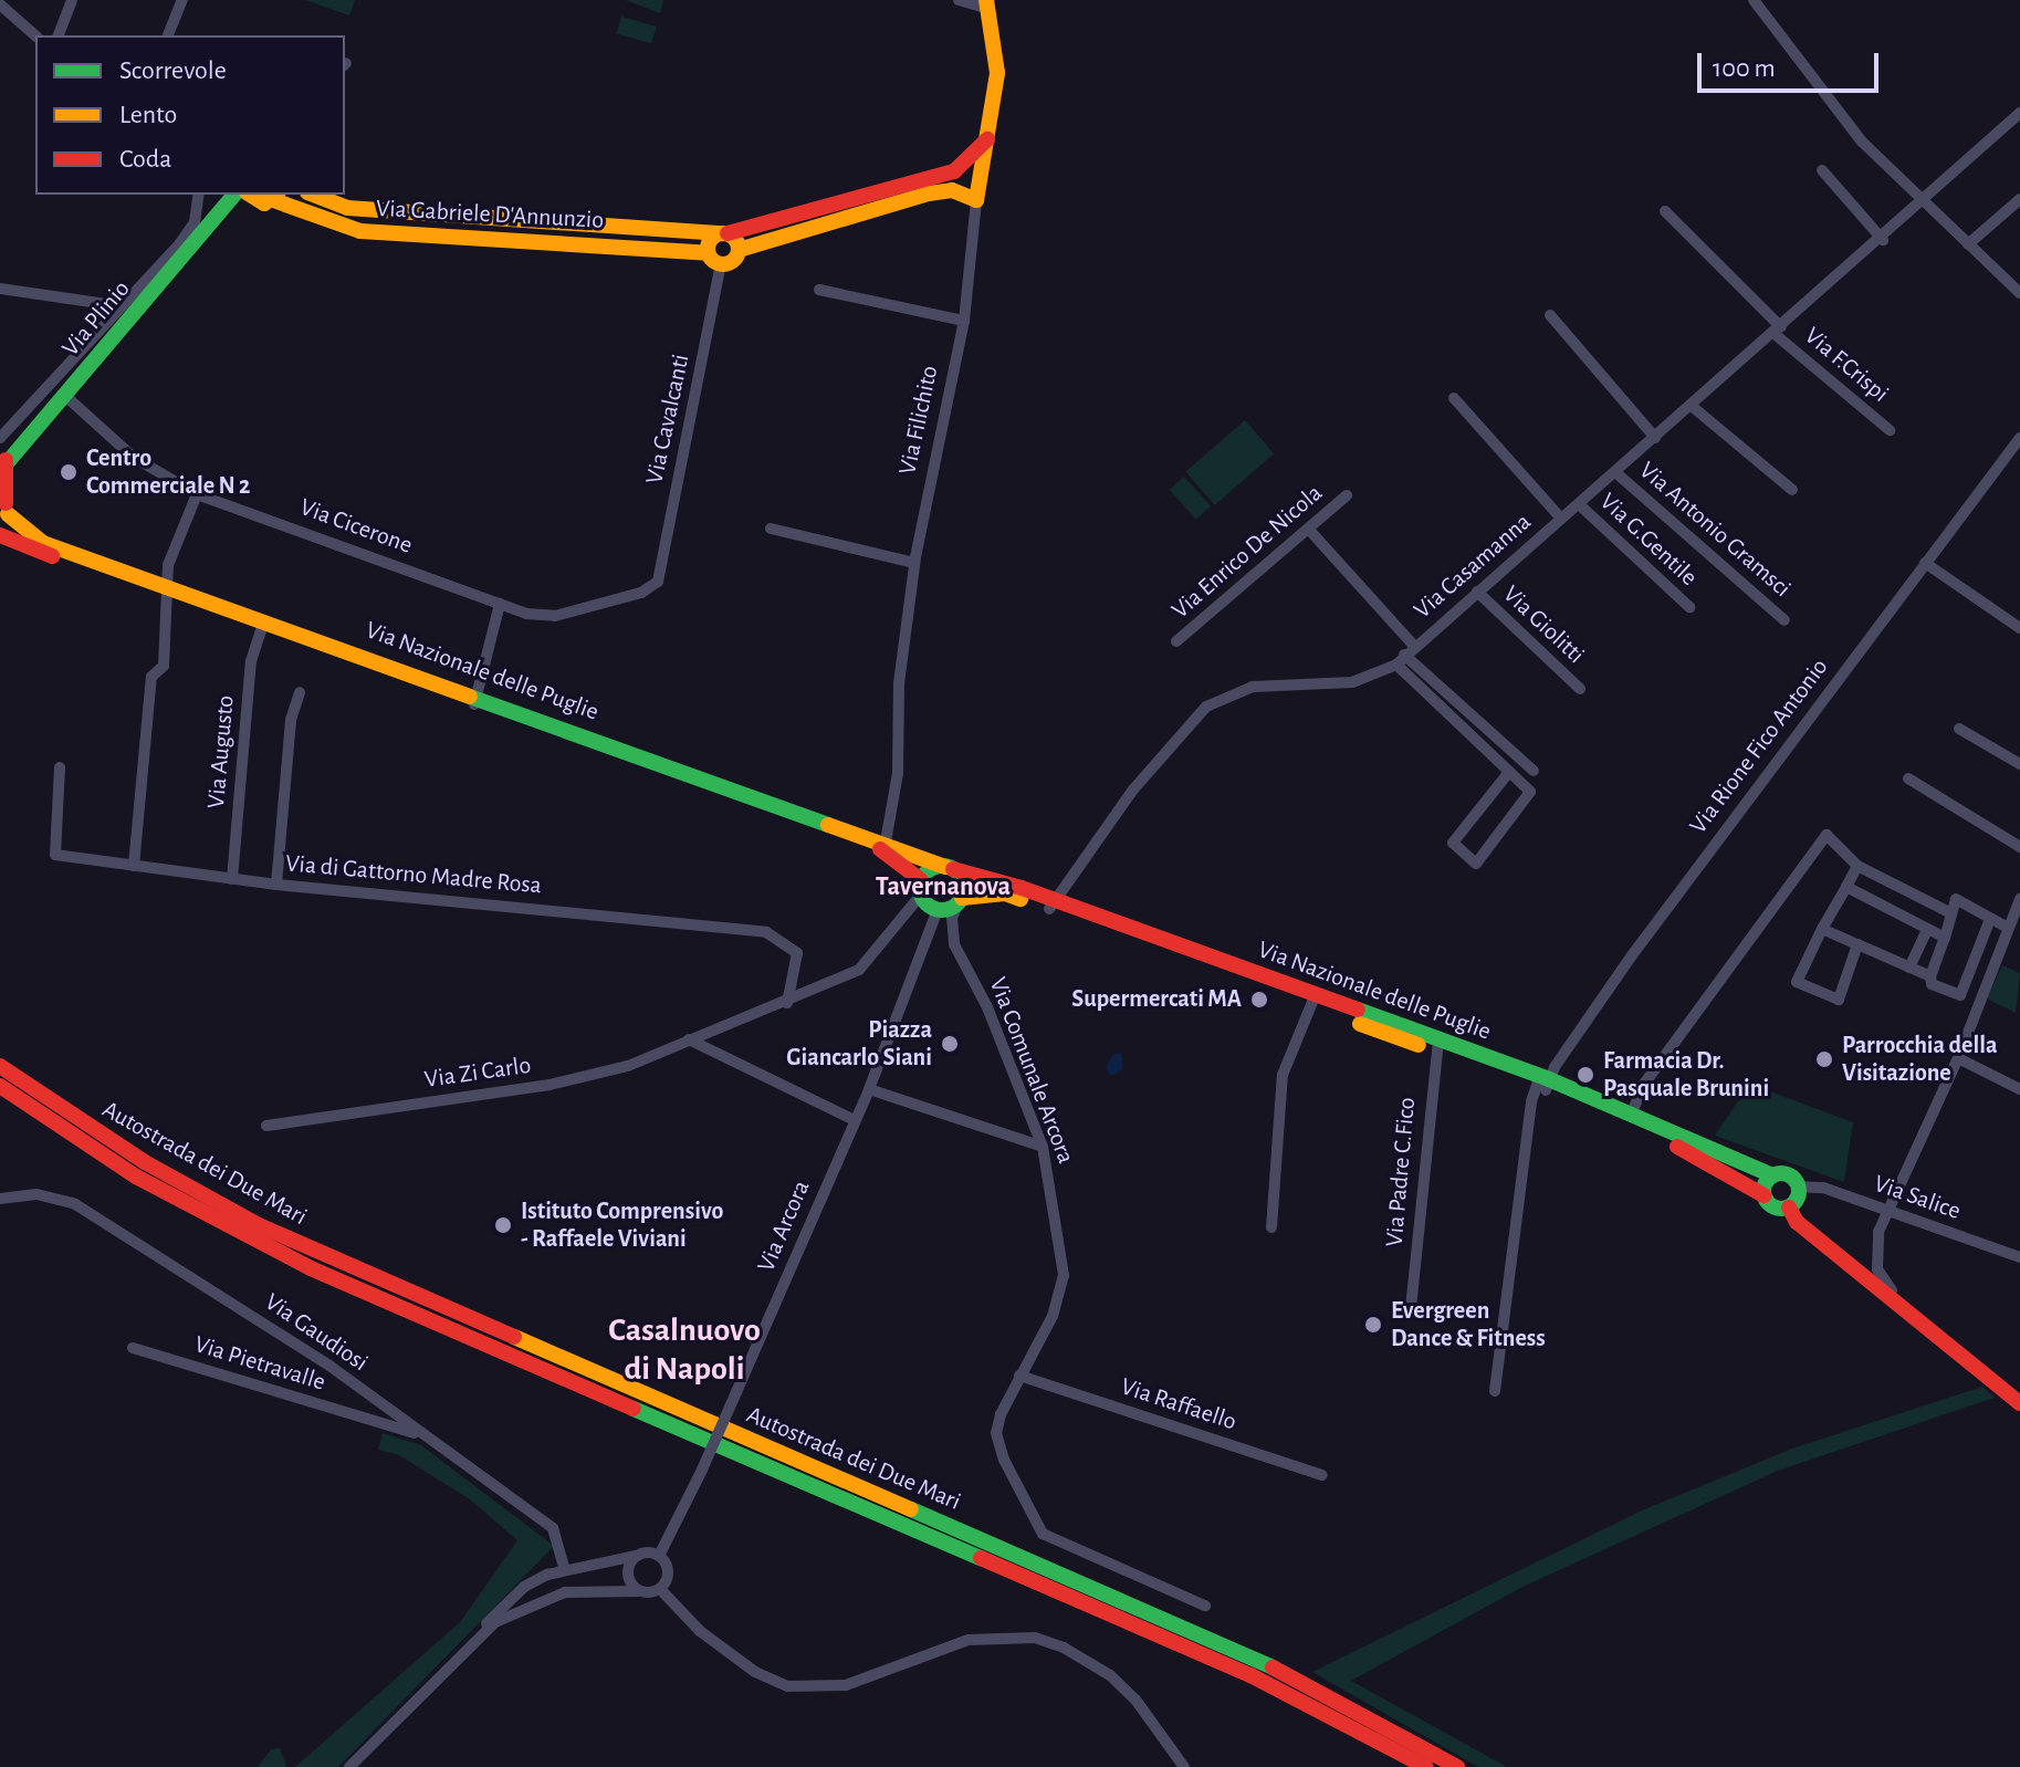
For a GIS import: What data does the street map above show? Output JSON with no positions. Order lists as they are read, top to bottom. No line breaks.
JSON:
{"streets":{"main road":["Via Gabriele D'Annunzio","Via Plinio","Via Filichito","Via Nazionale delle Puglie","Autostrada dei Due Mari"],"street":["Via F.Crispi","Via Cavalcanti","Via Cicerone","Via Antonio Gramsci","Via G.Gentile","Via Enrico De Nicola","Via Casamanna","Via Giolitti","Via Rione Fico Antonio","Via Augusto","Via di Gattorno Madre Rosa","Via Comunale Arcora","Via Zi Carlo","Via Padre C.Fico","Via Salice","Via Arcora","Via Gaudiosi","Via Pietravalle","Via Raffaello"]},"crossings":[["Via Gabriele D'Annunzio","Via Plinio"],["Via Gabriele D'Annunzio","Via Cavalcanti"],["Via Gabriele D'Annunzio","Via Filichito"],["Via Plinio","Via Cicerone"],["Via Plinio","Via Nazionale delle Puglie"],["Via F.Crispi","Via Casamanna"],["Via Cavalcanti","Via Cicerone"],["Via Filichito","Via Nazionale delle Puglie"],["Via Antonio Gramsci","Via Casamanna"],["Via G.Gentile","Via Casamanna"],["Via Casamanna","Via Giolitti"],["Via Casamanna","Via Nazionale delle Puglie"],["Via Nazionale delle Puglie","Via Rione Fico Antonio"],["Via Nazionale delle Puglie","Via Augusto"],["Via Nazionale delle Puglie","Via Comunale Arcora"],["Via Nazionale delle Puglie","Via Zi Carlo"],["Via Nazionale delle Puglie","Via Padre C.Fico"],["Via Nazionale delle Puglie","Via Salice"],["Via Nazionale delle Puglie","Via Arcora"],["Via Augusto","Via di Gattorno Madre Rosa"],["Via di Gattorno Madre Rosa","Via Zi Carlo"],["Via Comunale Arcora","Via Zi Carlo"],["Via Comunale Arcora","Via Arcora"],["Via Comunale Arcora","Via Raffaello"],["Via Zi Carlo","Via Arcora"],["Via Gaudiosi","Via Pietravalle"]],"districts":["Tavernanova","Casalnuovo di Napoli"],"places":["Centro Commerciale N 2","Supermercati MA","Piazza Giancarlo Siani","Parrocchia della Visitazione","Farmacia Dr. Pasquale Brunini","Istituto Comprensivo - Raffaele Viviani","Evergreen Dance & Fitness"],"legend":["Scorrevole","Lento","Coda"],"scale_bar":"100 m"}
